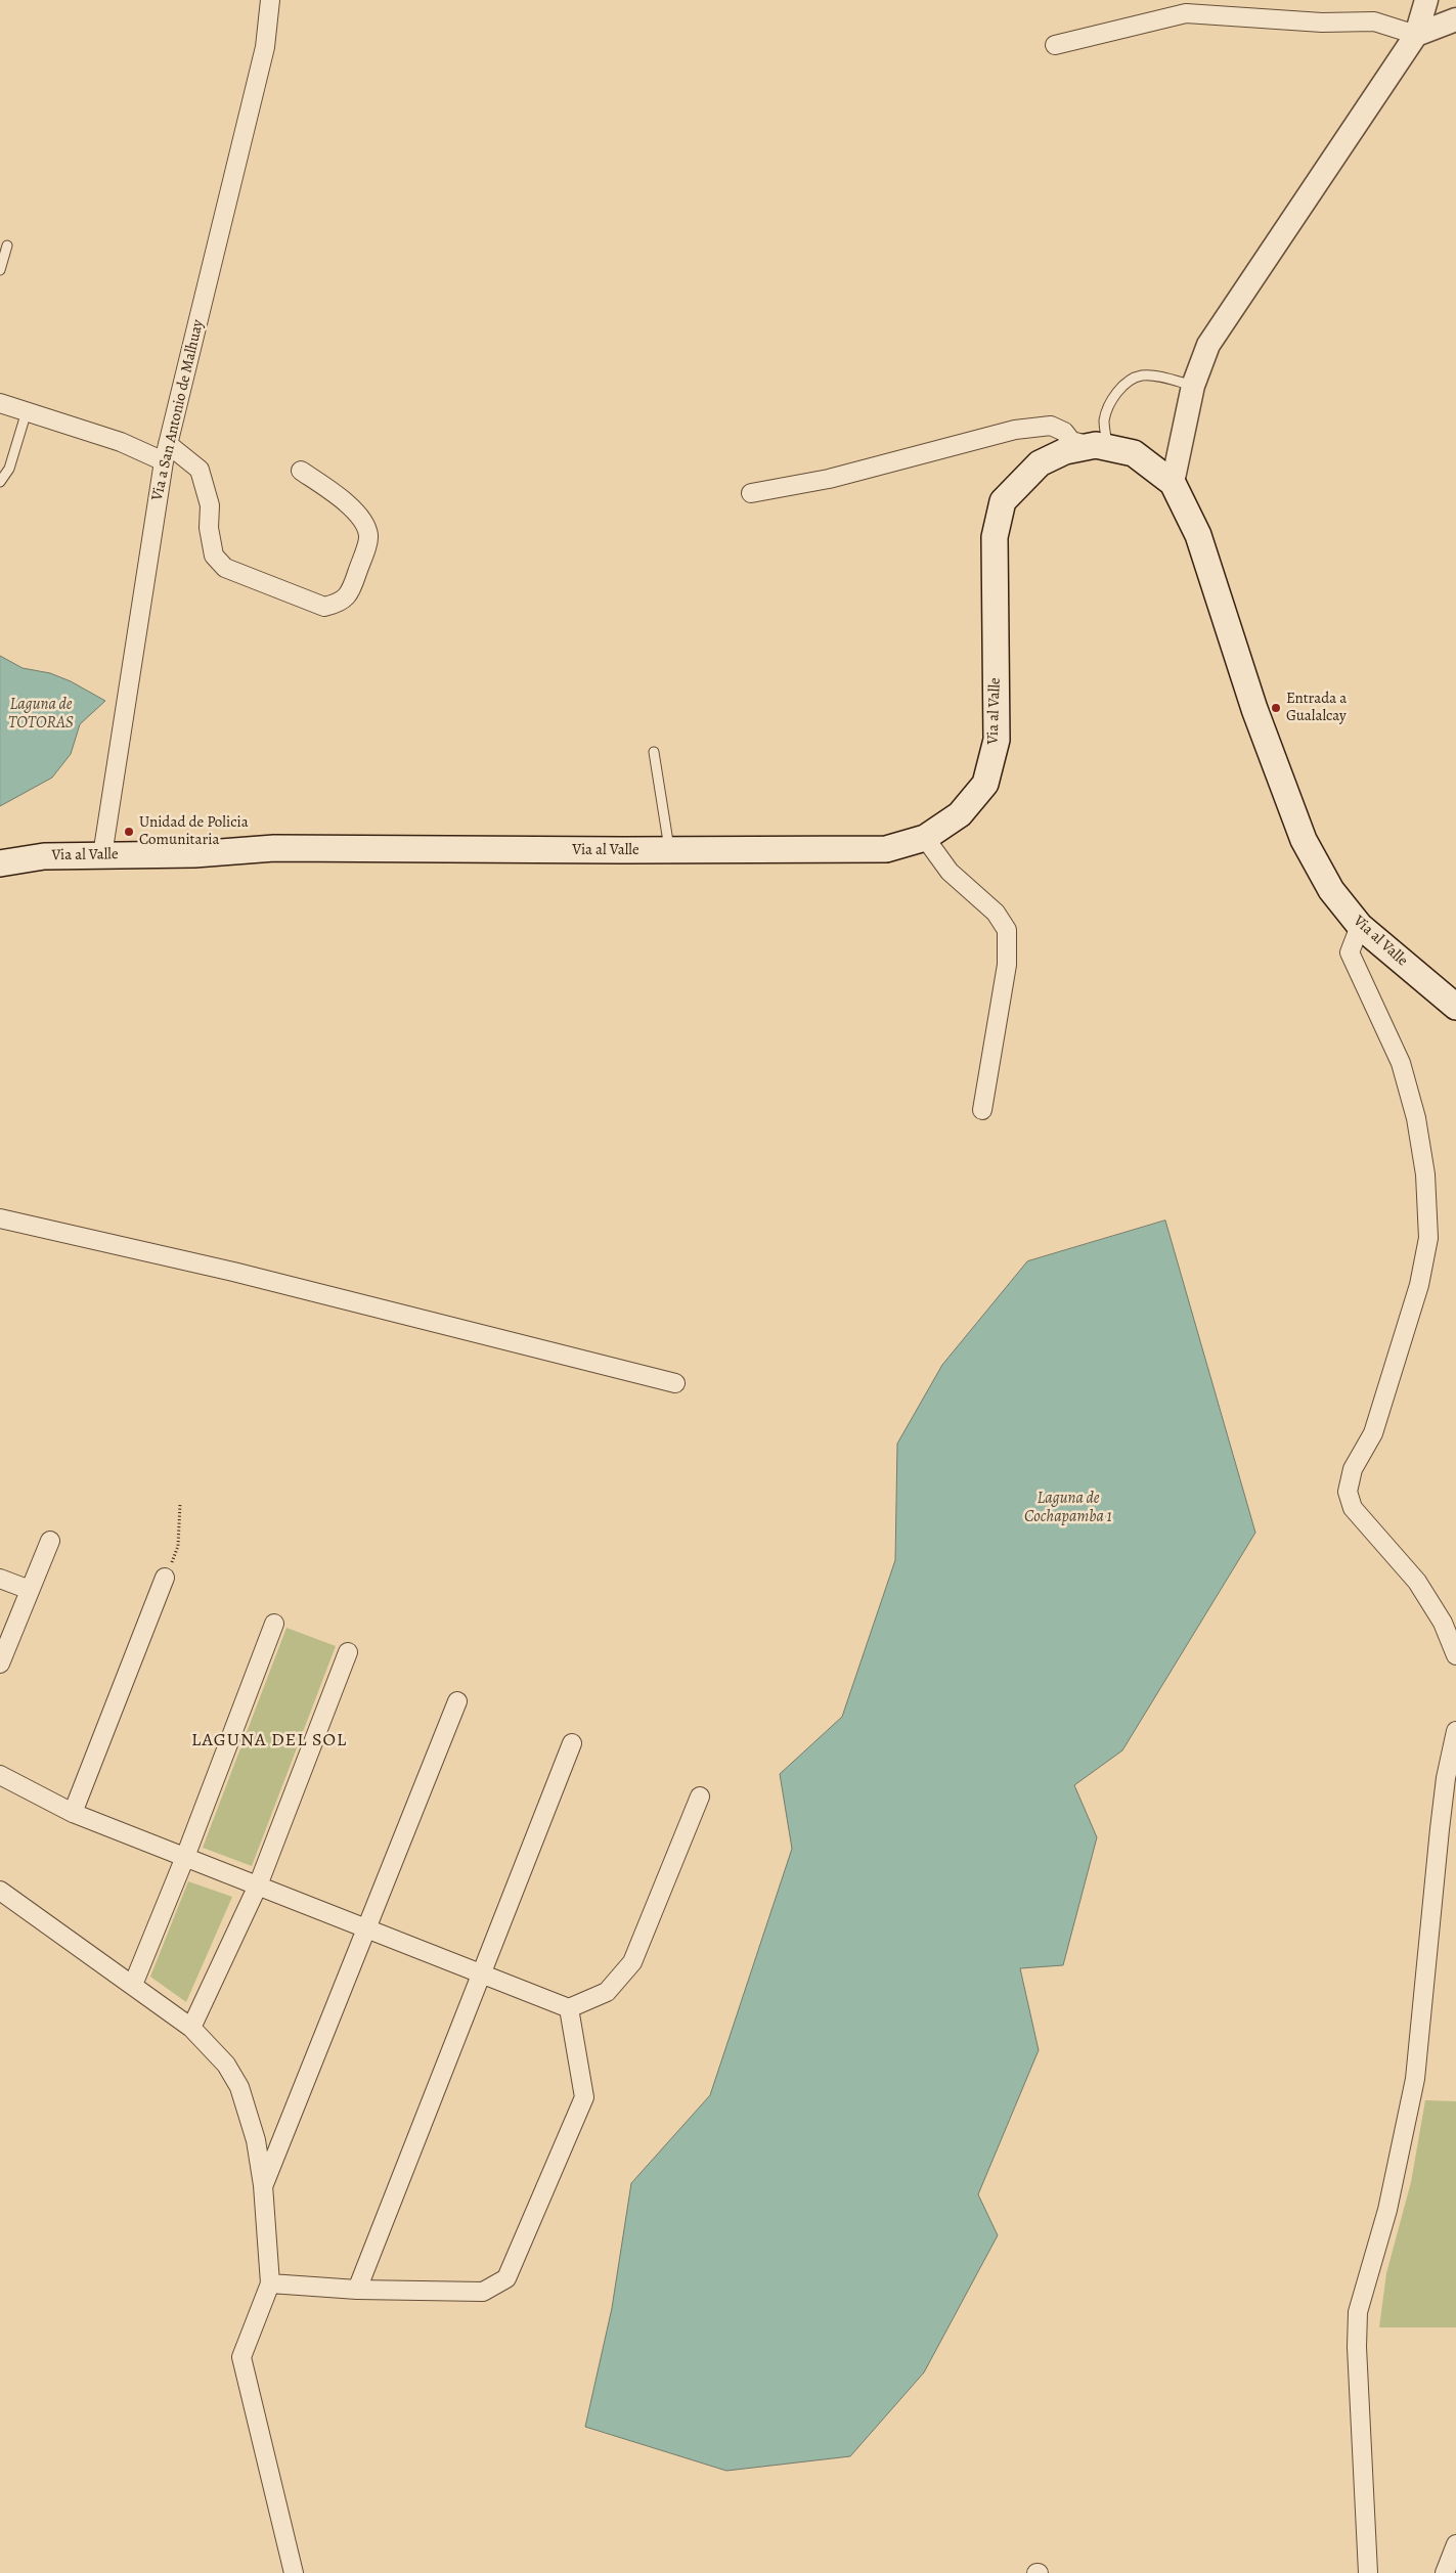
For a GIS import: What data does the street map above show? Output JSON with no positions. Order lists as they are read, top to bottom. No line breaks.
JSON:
{"streets":{"main road":["Via al Valle"],"street":["Via a San Antonio de Malhuay"]},"crossings":[["Via a San Antonio de Malhuay","Via al Valle"]],"districts":["LAGUNA DEL SOL"],"water":["Laguna de TOTORAS","Laguna de Cochapamba 1"],"places":["Entrada a Gualalcay","Unidad de Policia Comunitaria"]}
